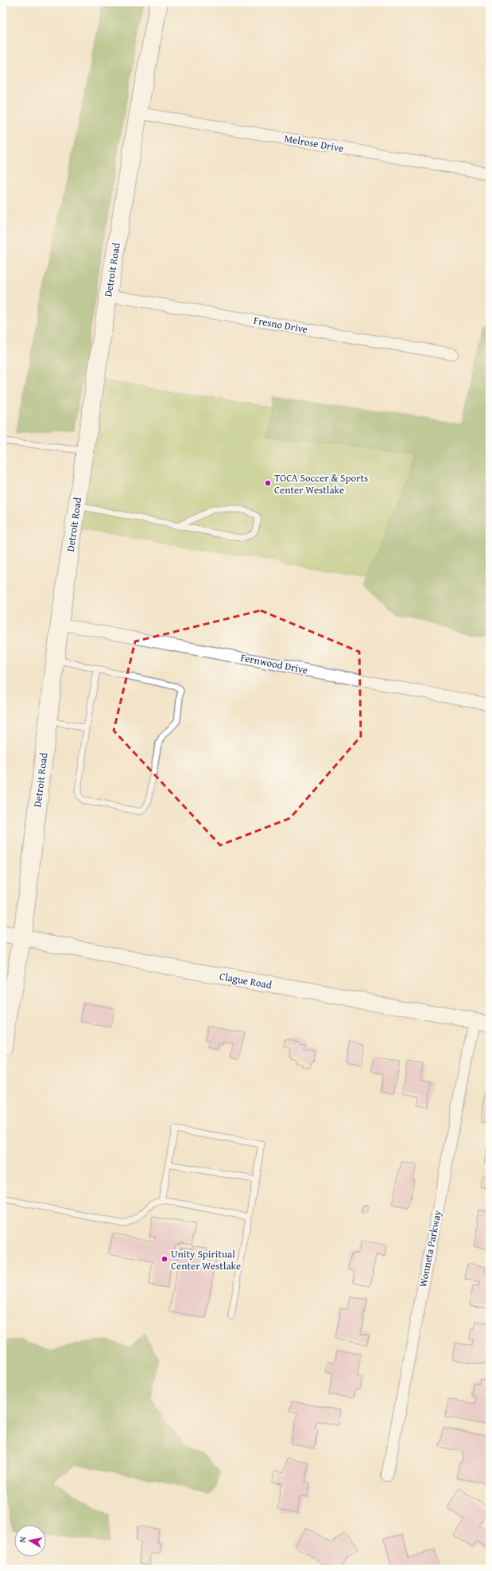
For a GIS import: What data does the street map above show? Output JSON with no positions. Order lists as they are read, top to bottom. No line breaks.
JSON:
{"streets":{"main road":["Detroit Road","Clague Road"],"street":["Melrose Drive","Fresno Drive","Fernwood Drive","Wonneta Parkway"]},"crossings":[["Melrose Drive","Detroit Road"],["Detroit Road","Fresno Drive"],["Detroit Road","Fernwood Drive"],["Detroit Road","Clague Road"],["Clague Road","Wonneta Parkway"]],"places":["TOCA Soccer & Sports Center Westlake","Unity Spiritual Center Westlake"],"north":"left"}
